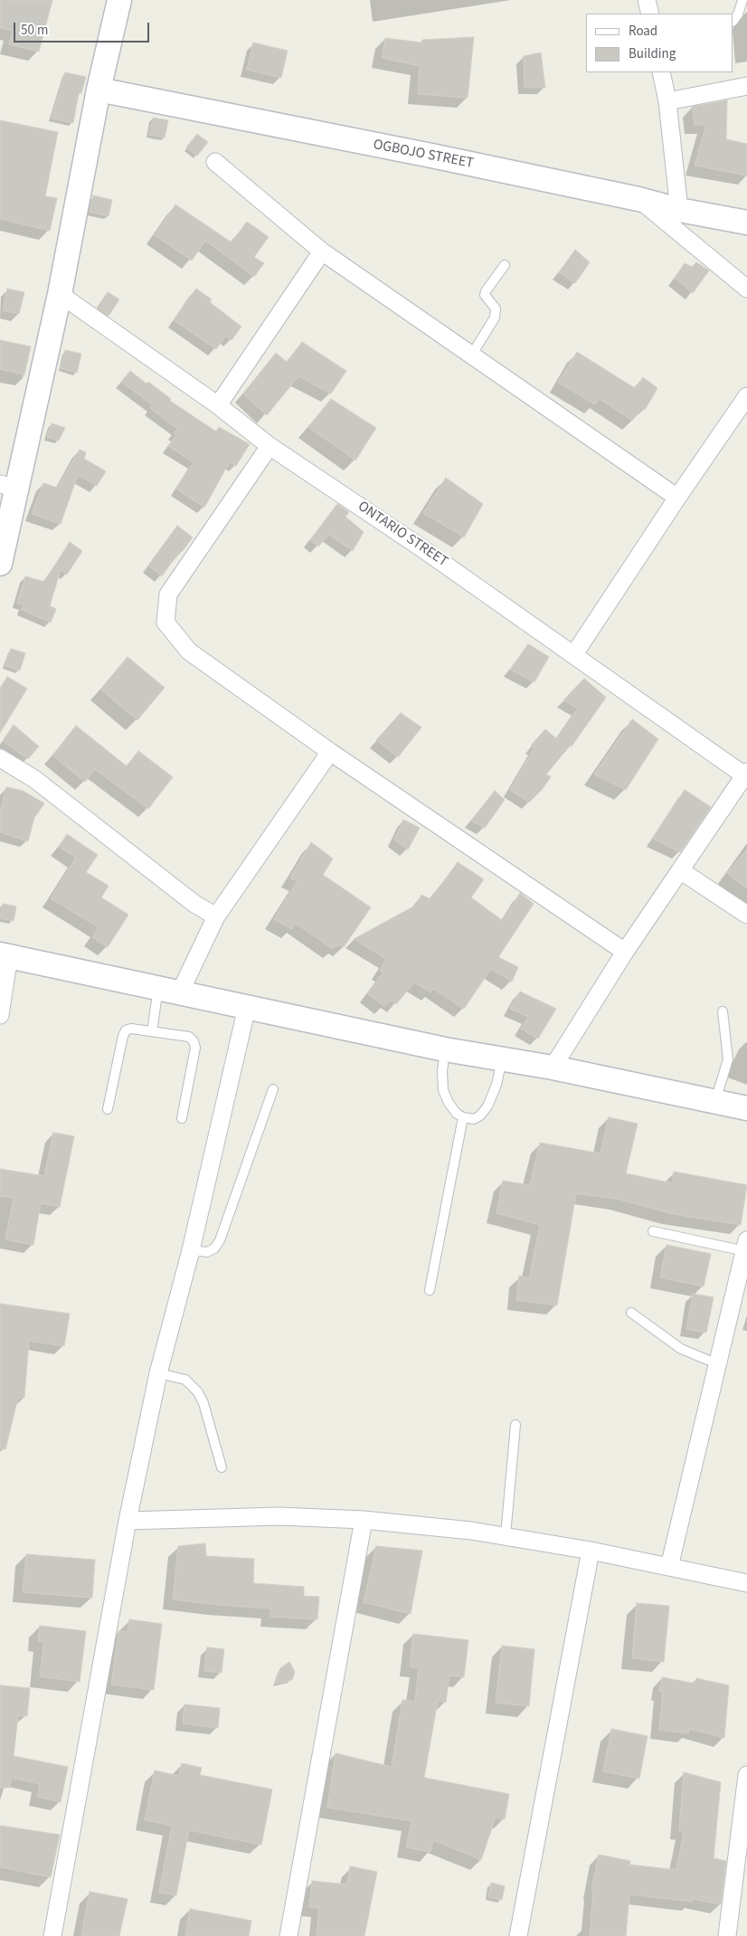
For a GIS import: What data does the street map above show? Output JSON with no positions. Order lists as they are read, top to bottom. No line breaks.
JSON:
{"streets":{"street":["OGBOJO STREET","ONTARIO STREET"]},"legend":["Road","Building"],"scale_bar":"50 m"}
